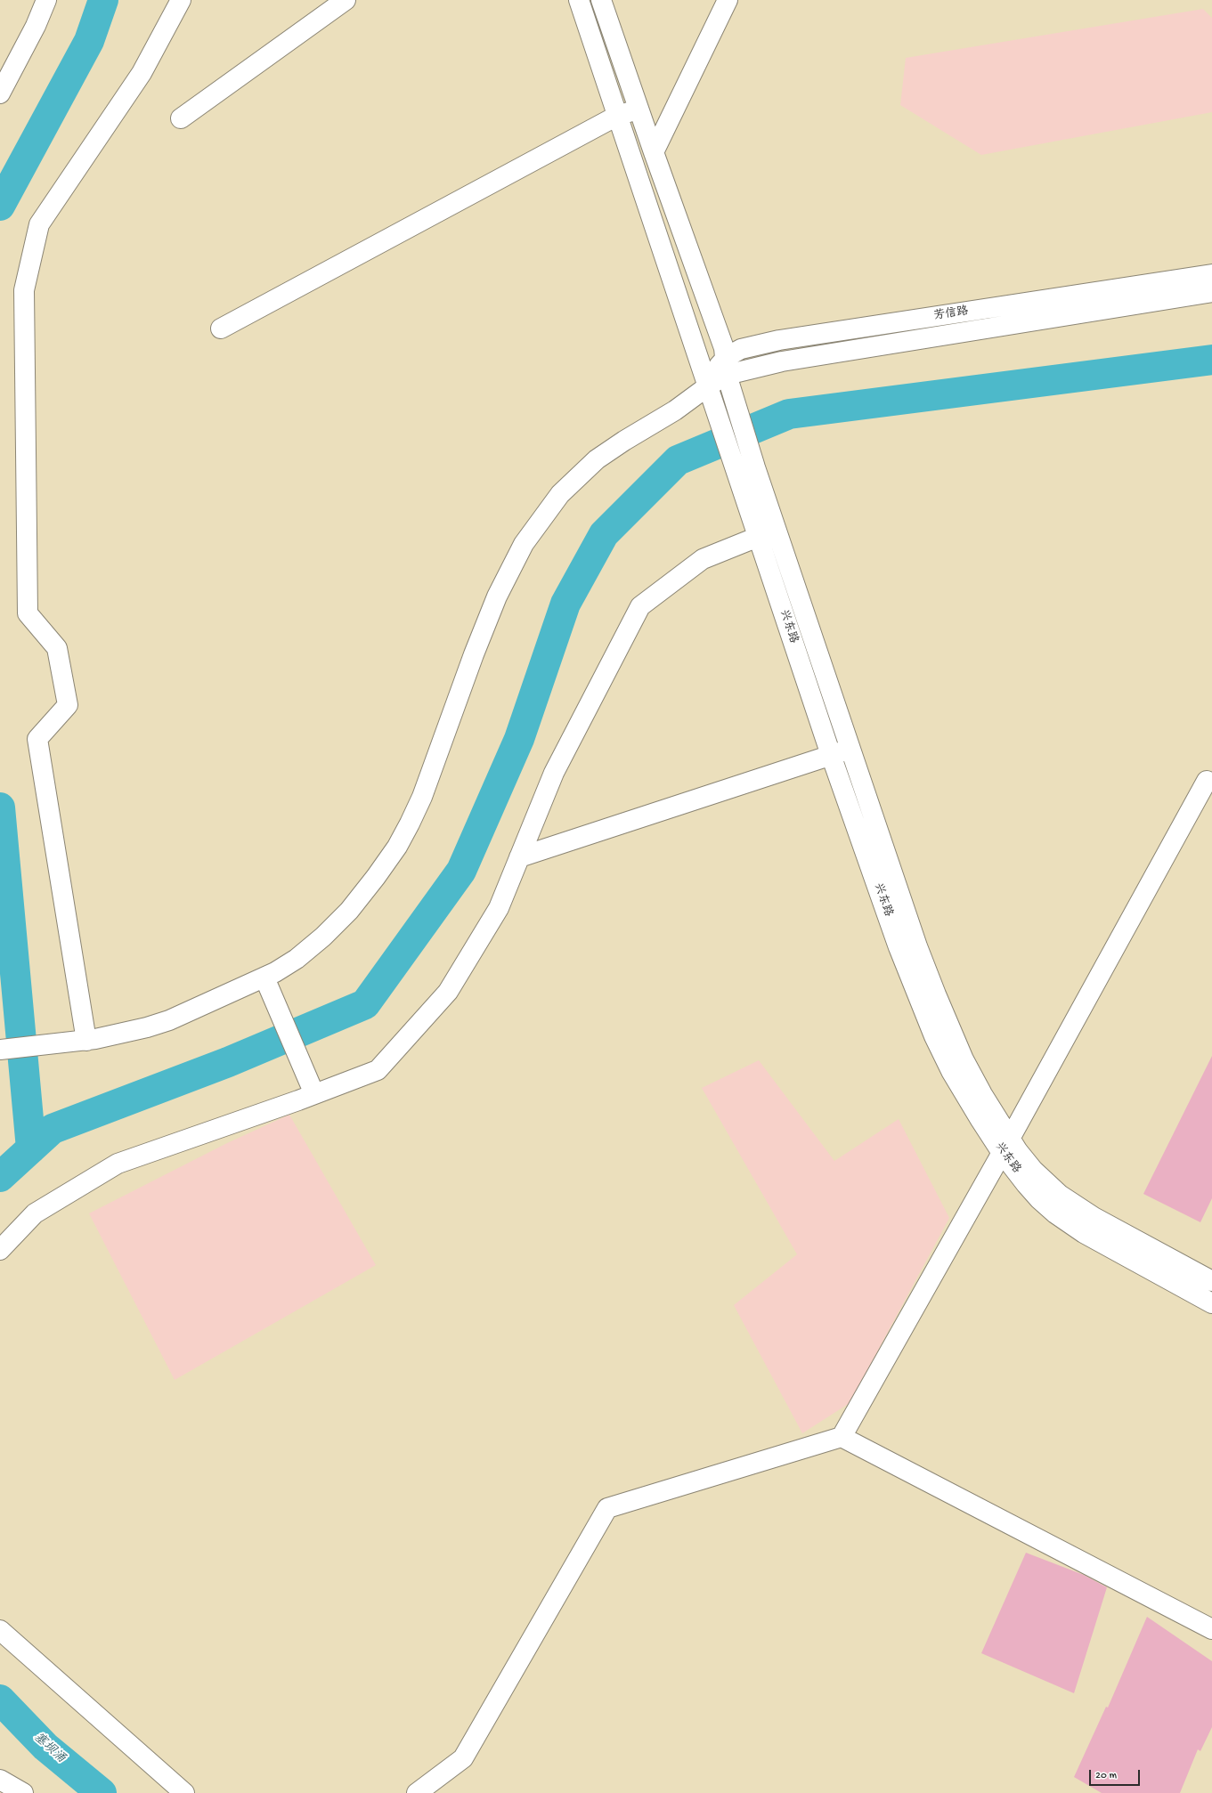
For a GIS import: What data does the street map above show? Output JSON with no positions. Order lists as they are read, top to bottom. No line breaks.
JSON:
{"streets":{"street":["芳信路","兴东路"]},"crossings":[["芳信路","兴东路"]],"water":["塞坝涌"],"scale_bar":"20 m"}
